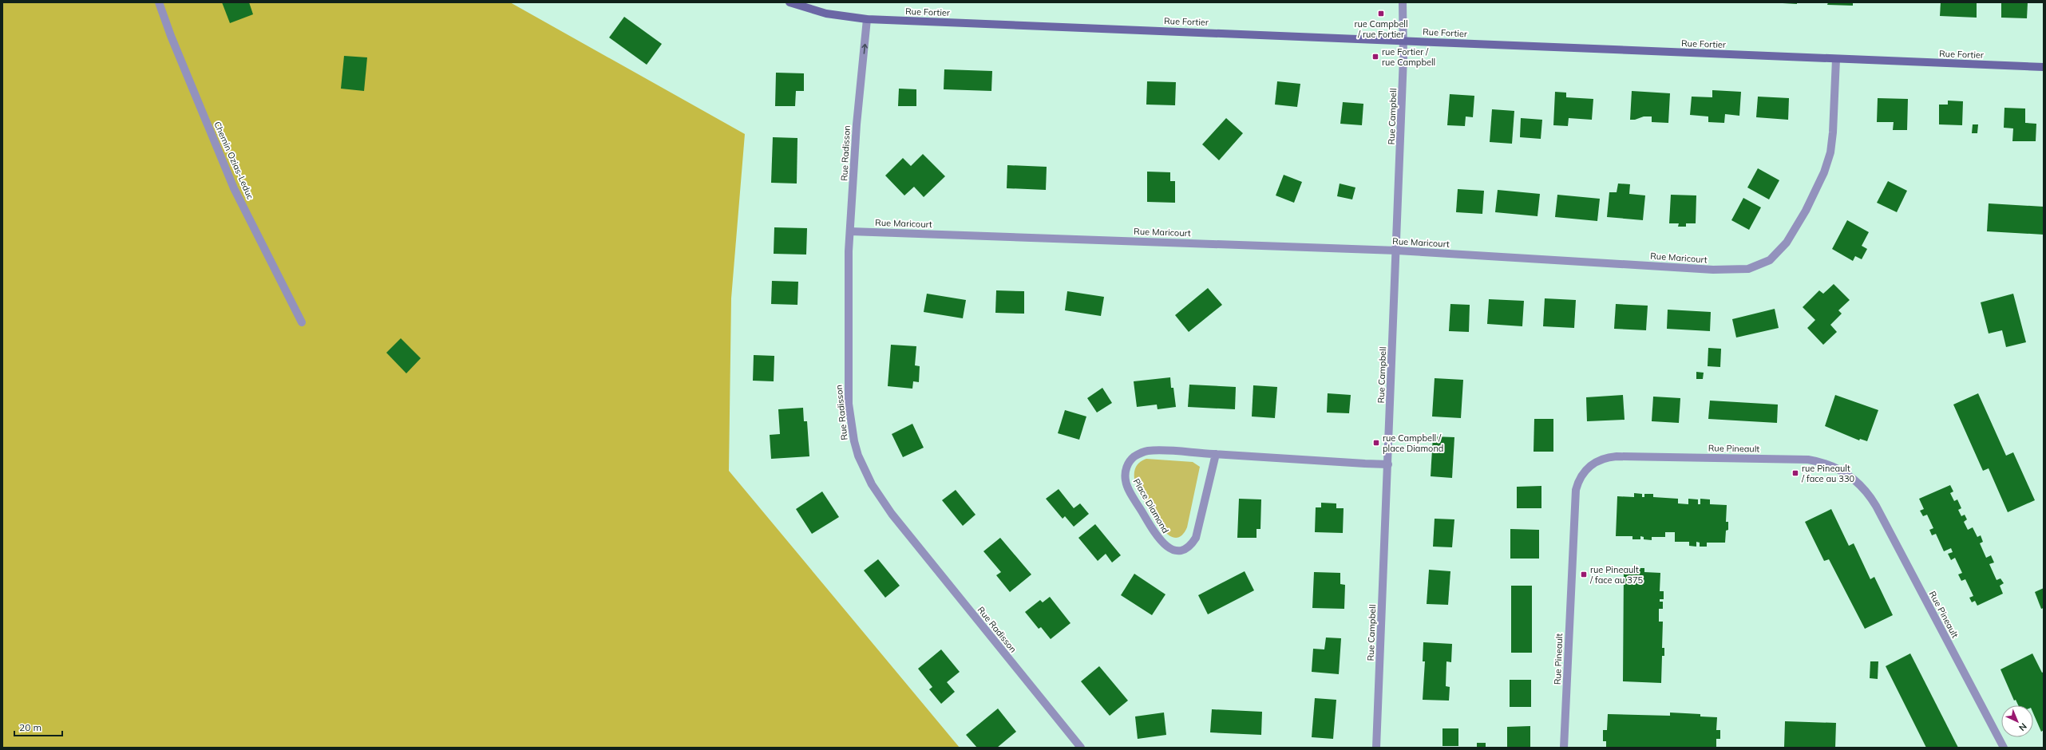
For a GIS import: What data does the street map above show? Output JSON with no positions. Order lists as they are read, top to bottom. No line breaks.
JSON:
{"streets":{"street":["Rue Fortier","Rue Campbell","Rue Radisson","Chemin Ozias-Leduc","Rue Maricourt","Rue Pineault","Place Diamond"]},"crossings":[["Rue Fortier","Rue Campbell"],["Rue Fortier","Rue Radisson"],["Rue Fortier","Rue Maricourt"],["Rue Campbell","Rue Maricourt"],["Rue Campbell","Place Diamond"],["Rue Radisson","Rue Maricourt"]],"places":{"transit":["rue Campbell / rue Fortier","rue Fortier / rue Campbell","rue Campbell / place Diamond","rue Pineault / face au 330","rue Pineault / face au 375"]},"scale_bar":"20 m","north":"bottom right"}
